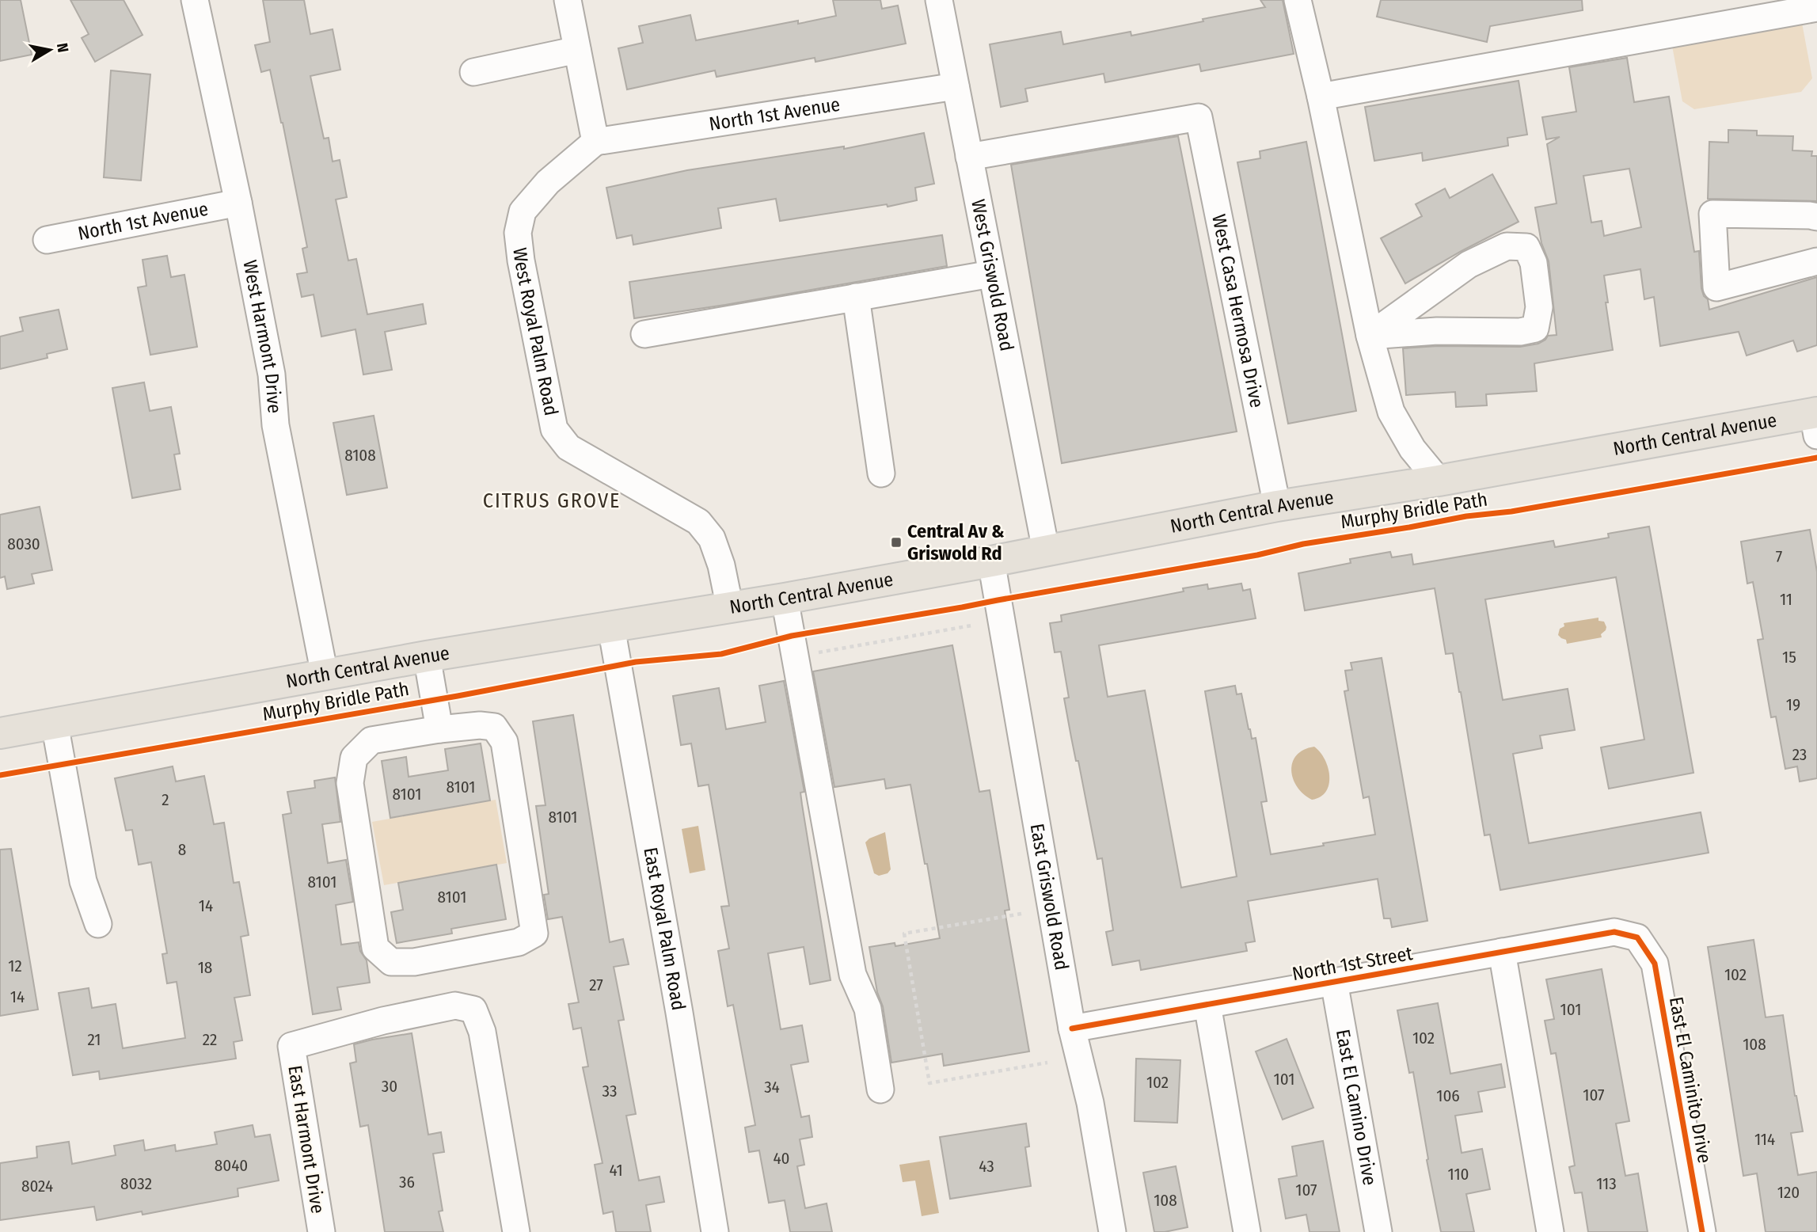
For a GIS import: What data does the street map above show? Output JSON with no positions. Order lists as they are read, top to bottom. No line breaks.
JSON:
{"streets":{"main road":["North Central Avenue"],"street":["North 1st Avenue","West Griswold Road","West Casa Hermosa Drive","West Royal Palm Road","West Harmont Drive","East Griswold Road","East Royal Palm Road","North 1st Street","East El Caminito Drive","East El Camino Drive","East Harmont Drive"],"cycle path":["Murphy Bridle Path"]},"crossings":[["North 1st Avenue","West Griswold Road"],["North 1st Avenue","West Royal Palm Road"],["North 1st Avenue","West Harmont Drive"],["West Griswold Road","West Casa Hermosa Drive"],["West Griswold Road","North Central Avenue"],["West Casa Hermosa Drive","North Central Avenue"],["West Royal Palm Road","North Central Avenue"],["West Harmont Drive","North Central Avenue"],["North Central Avenue","East Griswold Road"],["North Central Avenue","East Royal Palm Road"],["East Griswold Road","North 1st Street"],["North 1st Street","East El Caminito Drive"],["North 1st Street","East El Camino Drive"]],"districts":["CITRUS GROVE"],"places":{"transit":["Central Av & Griswold Rd"]},"house_numbers":["8108","8030","7","11","15","19","23","8101","8101","2","8101","8","8101","8101","14","12","18","102","27","14","101","102","21","22","108","101","102","30","34","33","107","106","114","40","8040","43","41","110","36","8032","113","8024","107","120","108"],"north":"right"}
